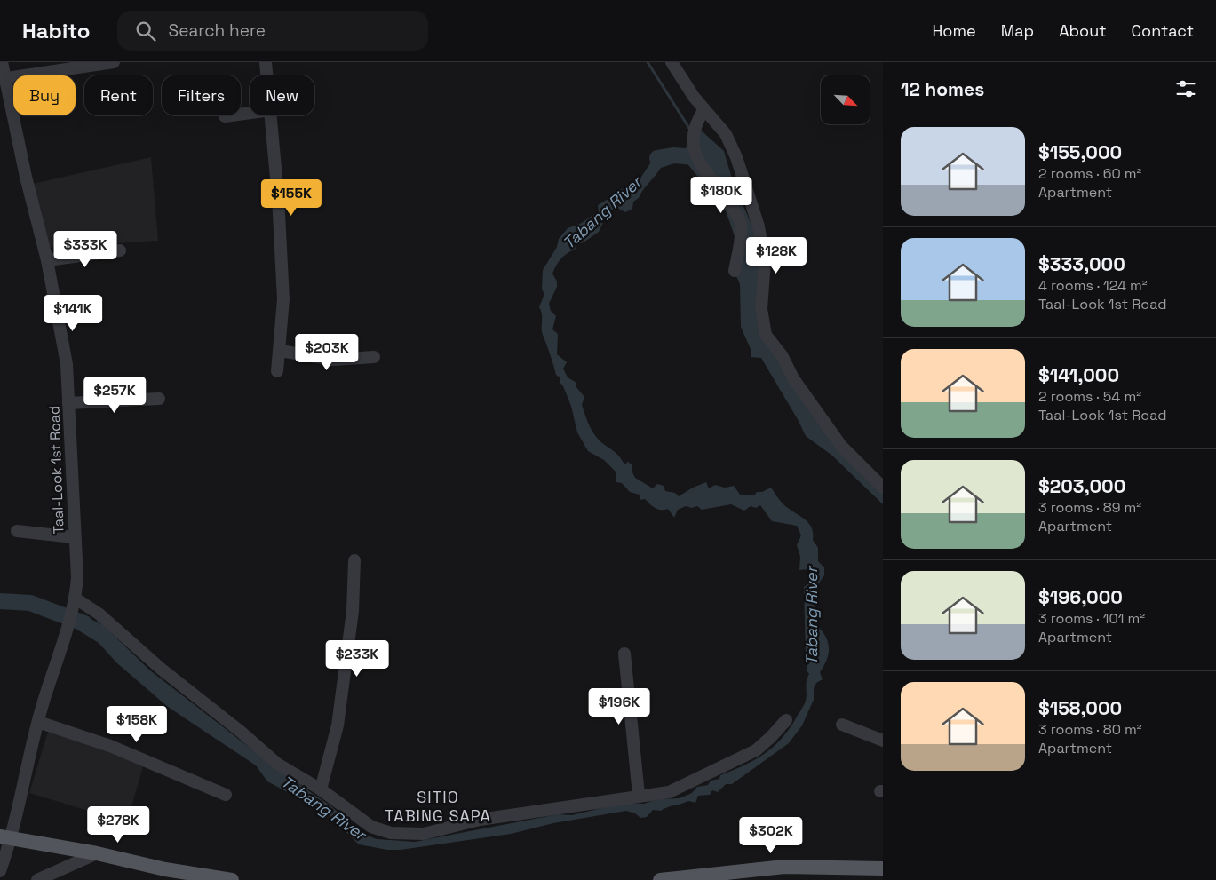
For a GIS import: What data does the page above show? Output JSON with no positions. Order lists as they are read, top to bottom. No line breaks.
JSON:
{"streets":{"street":["Taal-Look 1st Road"]},"districts":["SITIO TABING SAPA"],"water":["Tabang River"],"north":"bottom right","page":{"header":"Habito","search":"Search here","nav":["Home","Map","About","Contact"],"heading":"12 homes","chip":["Buy","Rent","Filters","New"],"list":[{"name":"$155,000","note":"2 rooms · 60 m² · Apartment"},{"name":"$333,000","note":"4 rooms · 124 m² · Taal-Look 1st Road"},{"name":"$141,000","note":"2 rooms · 54 m² · Taal-Look 1st Road"},{"name":"$203,000","note":"3 rooms · 89 m² · Apartment"},{"name":"$196,000","note":"3 rooms · 101 m² · Apartment"},{"name":"$158,000","note":"3 rooms · 80 m² · Apartment"}],"price":["$180K","$155K","$333K","$128K","$141K","$203K","$257K","$233K","$196K","$158K","$278K","$302K"]}}
